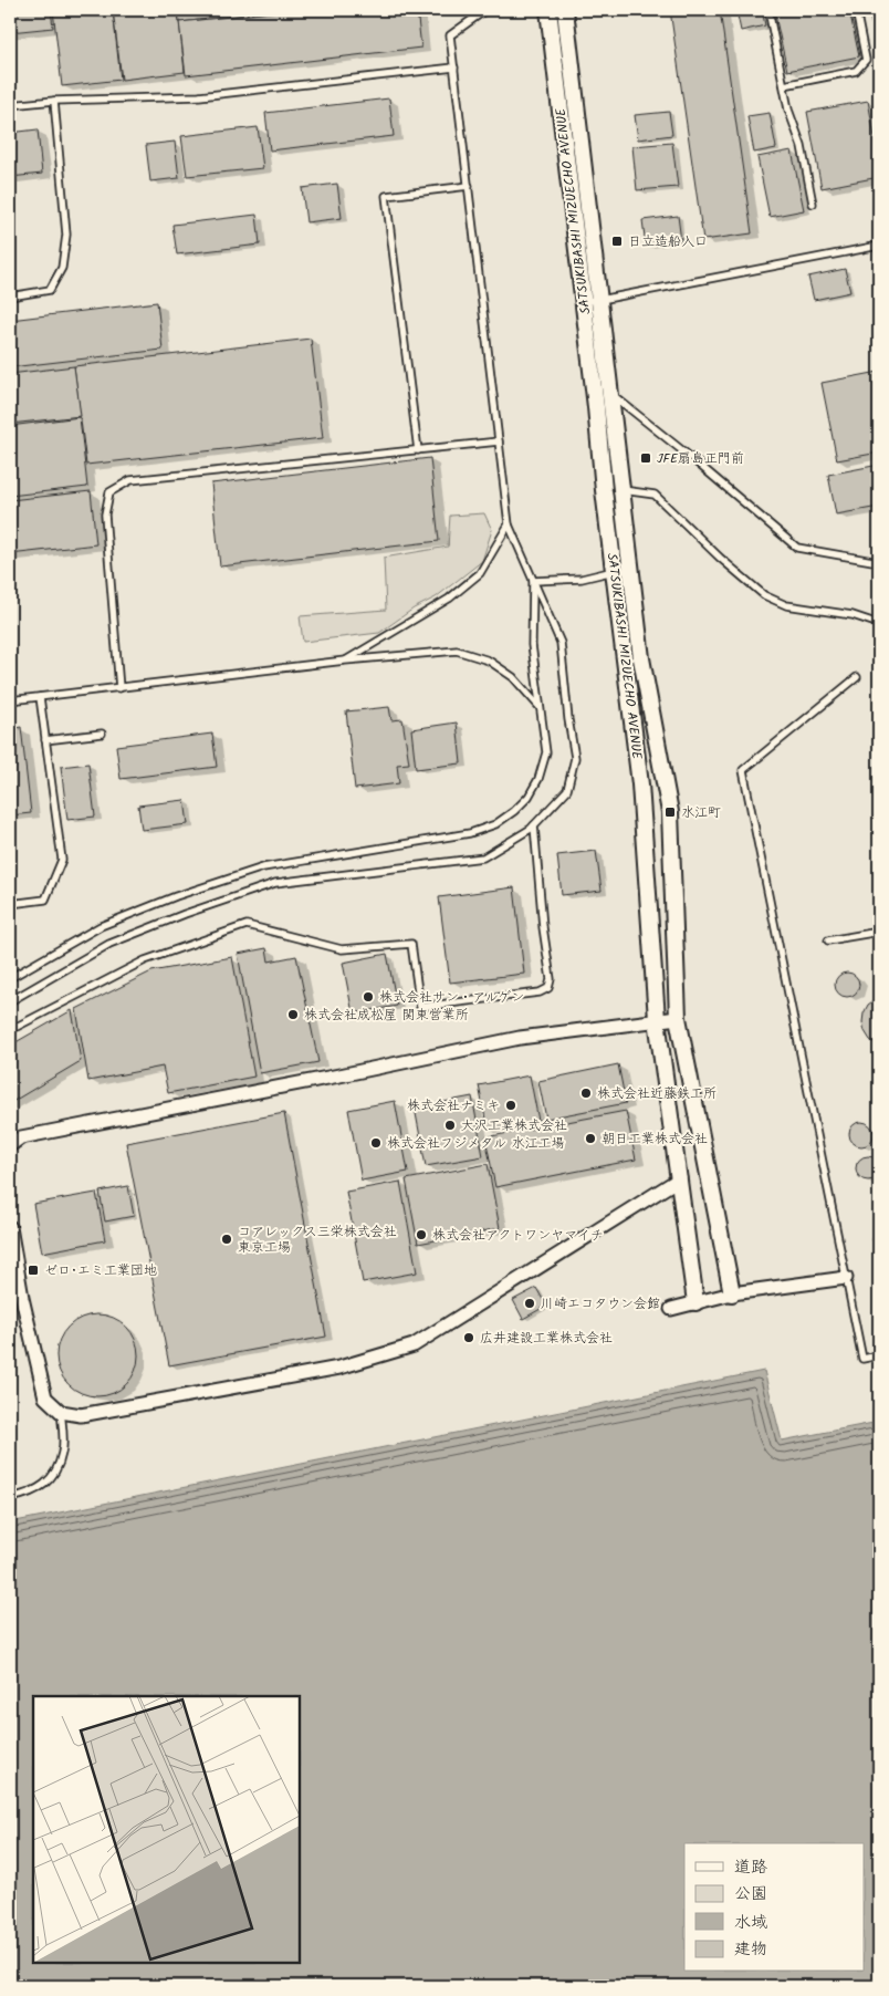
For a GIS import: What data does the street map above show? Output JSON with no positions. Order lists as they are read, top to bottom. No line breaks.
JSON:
{"streets":{"street":["SATSUKIBASHI MIZUECHO AVENUE"]},"places":{"transit":["日立造船入口","JFE扇島正門前","水江町","ゼロ･エミ工業団地"],"other":["株式会社サン・アルゲン","株式会社成松屋 関東営業所","株式会社近藤鉄工所","株式会社ナミキ","大沢工業株式会社","朝日工業株式会社","株式会社フジメタル 水江工場","株式会社アクトワンヤマイチ","コアレックス三栄株式会社 東京工場","川崎エコタウン会館","広井建設工業株式会社"]},"legend":["道路","公園","水域","建物"]}
